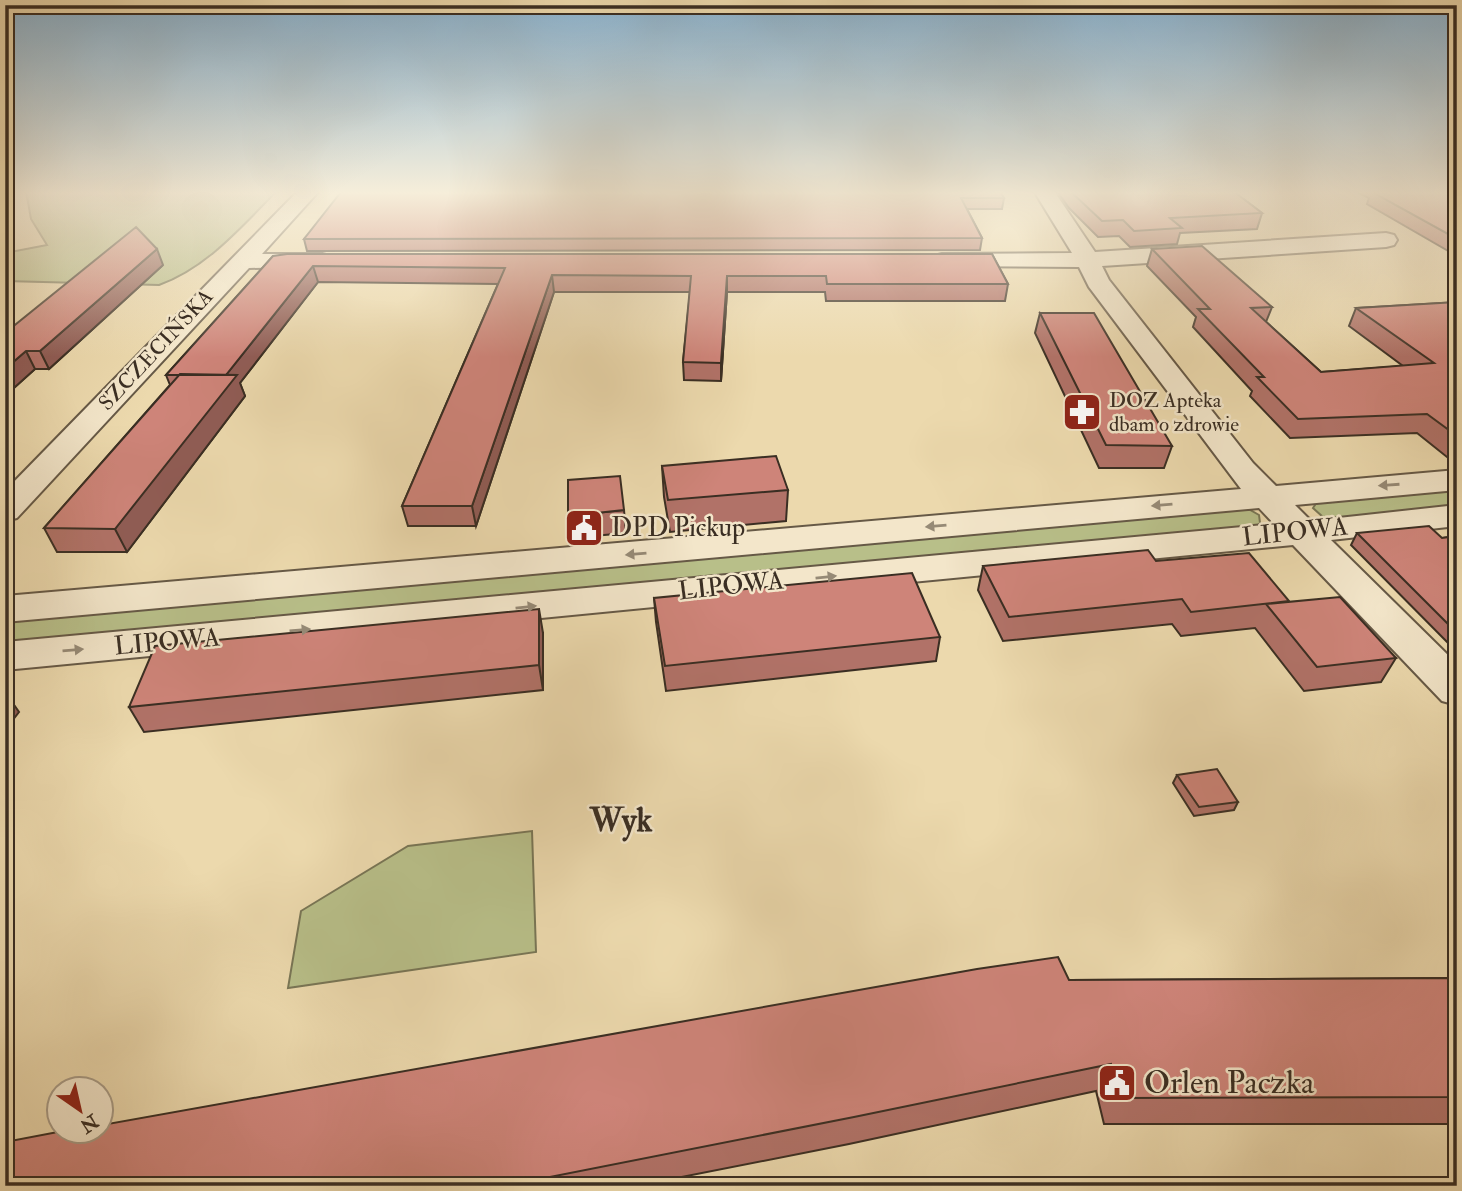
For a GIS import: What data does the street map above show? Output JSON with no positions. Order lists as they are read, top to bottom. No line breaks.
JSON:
{"streets":{"street":["SZCZECIŃSKA","LIPOWA"]},"districts":["Wyk"],"places":{"pharmacy":["DOZ Apteka dbam o zdrowie"],"public building":["DPD Pickup","Orlen Paczka"]},"north":"bottom right"}
